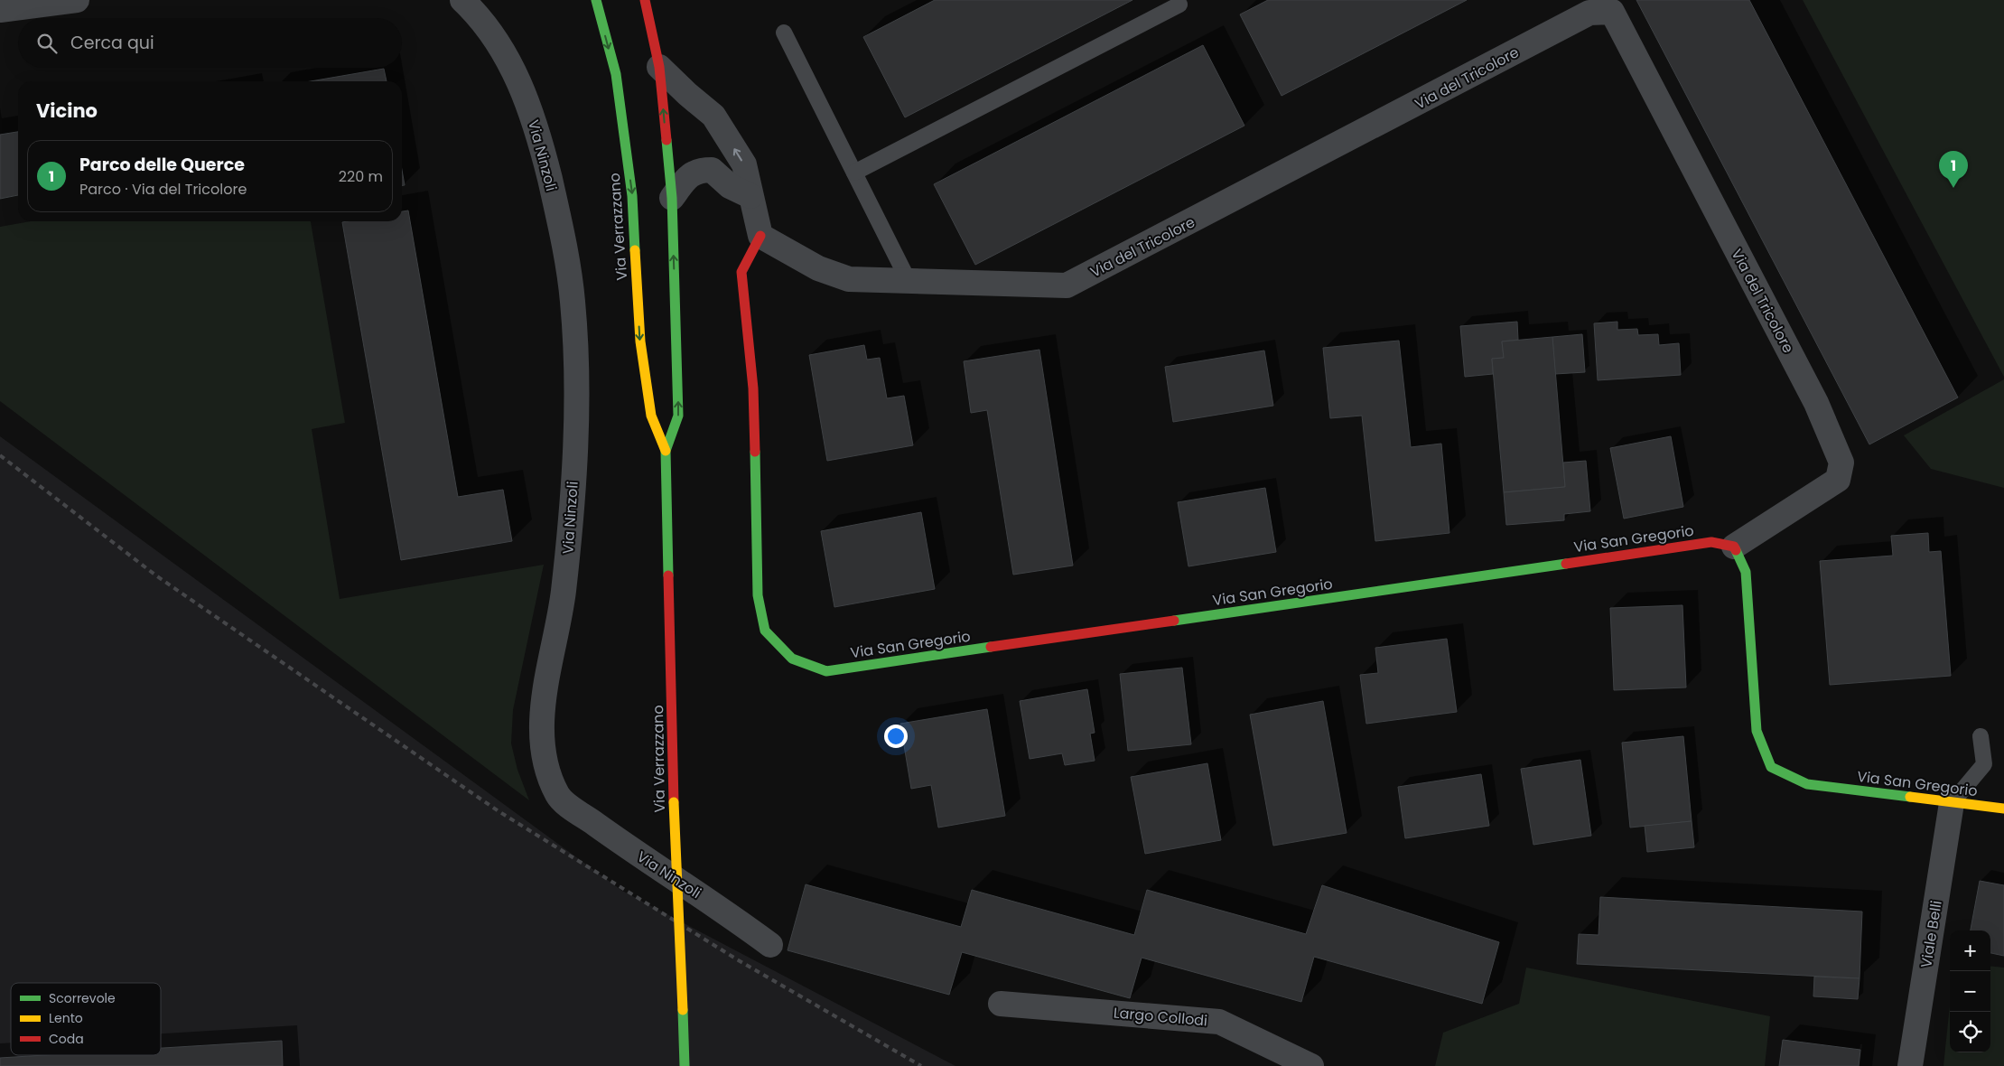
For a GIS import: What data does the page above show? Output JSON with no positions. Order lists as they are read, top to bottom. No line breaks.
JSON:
{"streets":{"street":["Via del Tricolore","Via Ninzoli","Via Verrazzano","Via San Gregorio","Viale Belli","Largo Collodi"]},"crossings":[["Via del Tricolore","Via San Gregorio"],["Via San Gregorio","Viale Belli"]],"legend":["Scorrevole","Lento","Coda"],"page":{"search":"Cerca qui","heading":"Vicino","list":[{"mark":"1","name":"Parco delle Querce","note":"Parco · Via del Tricolore","value":"220 m"}],"pins":"1","map_buttons":["+","−"]}}
